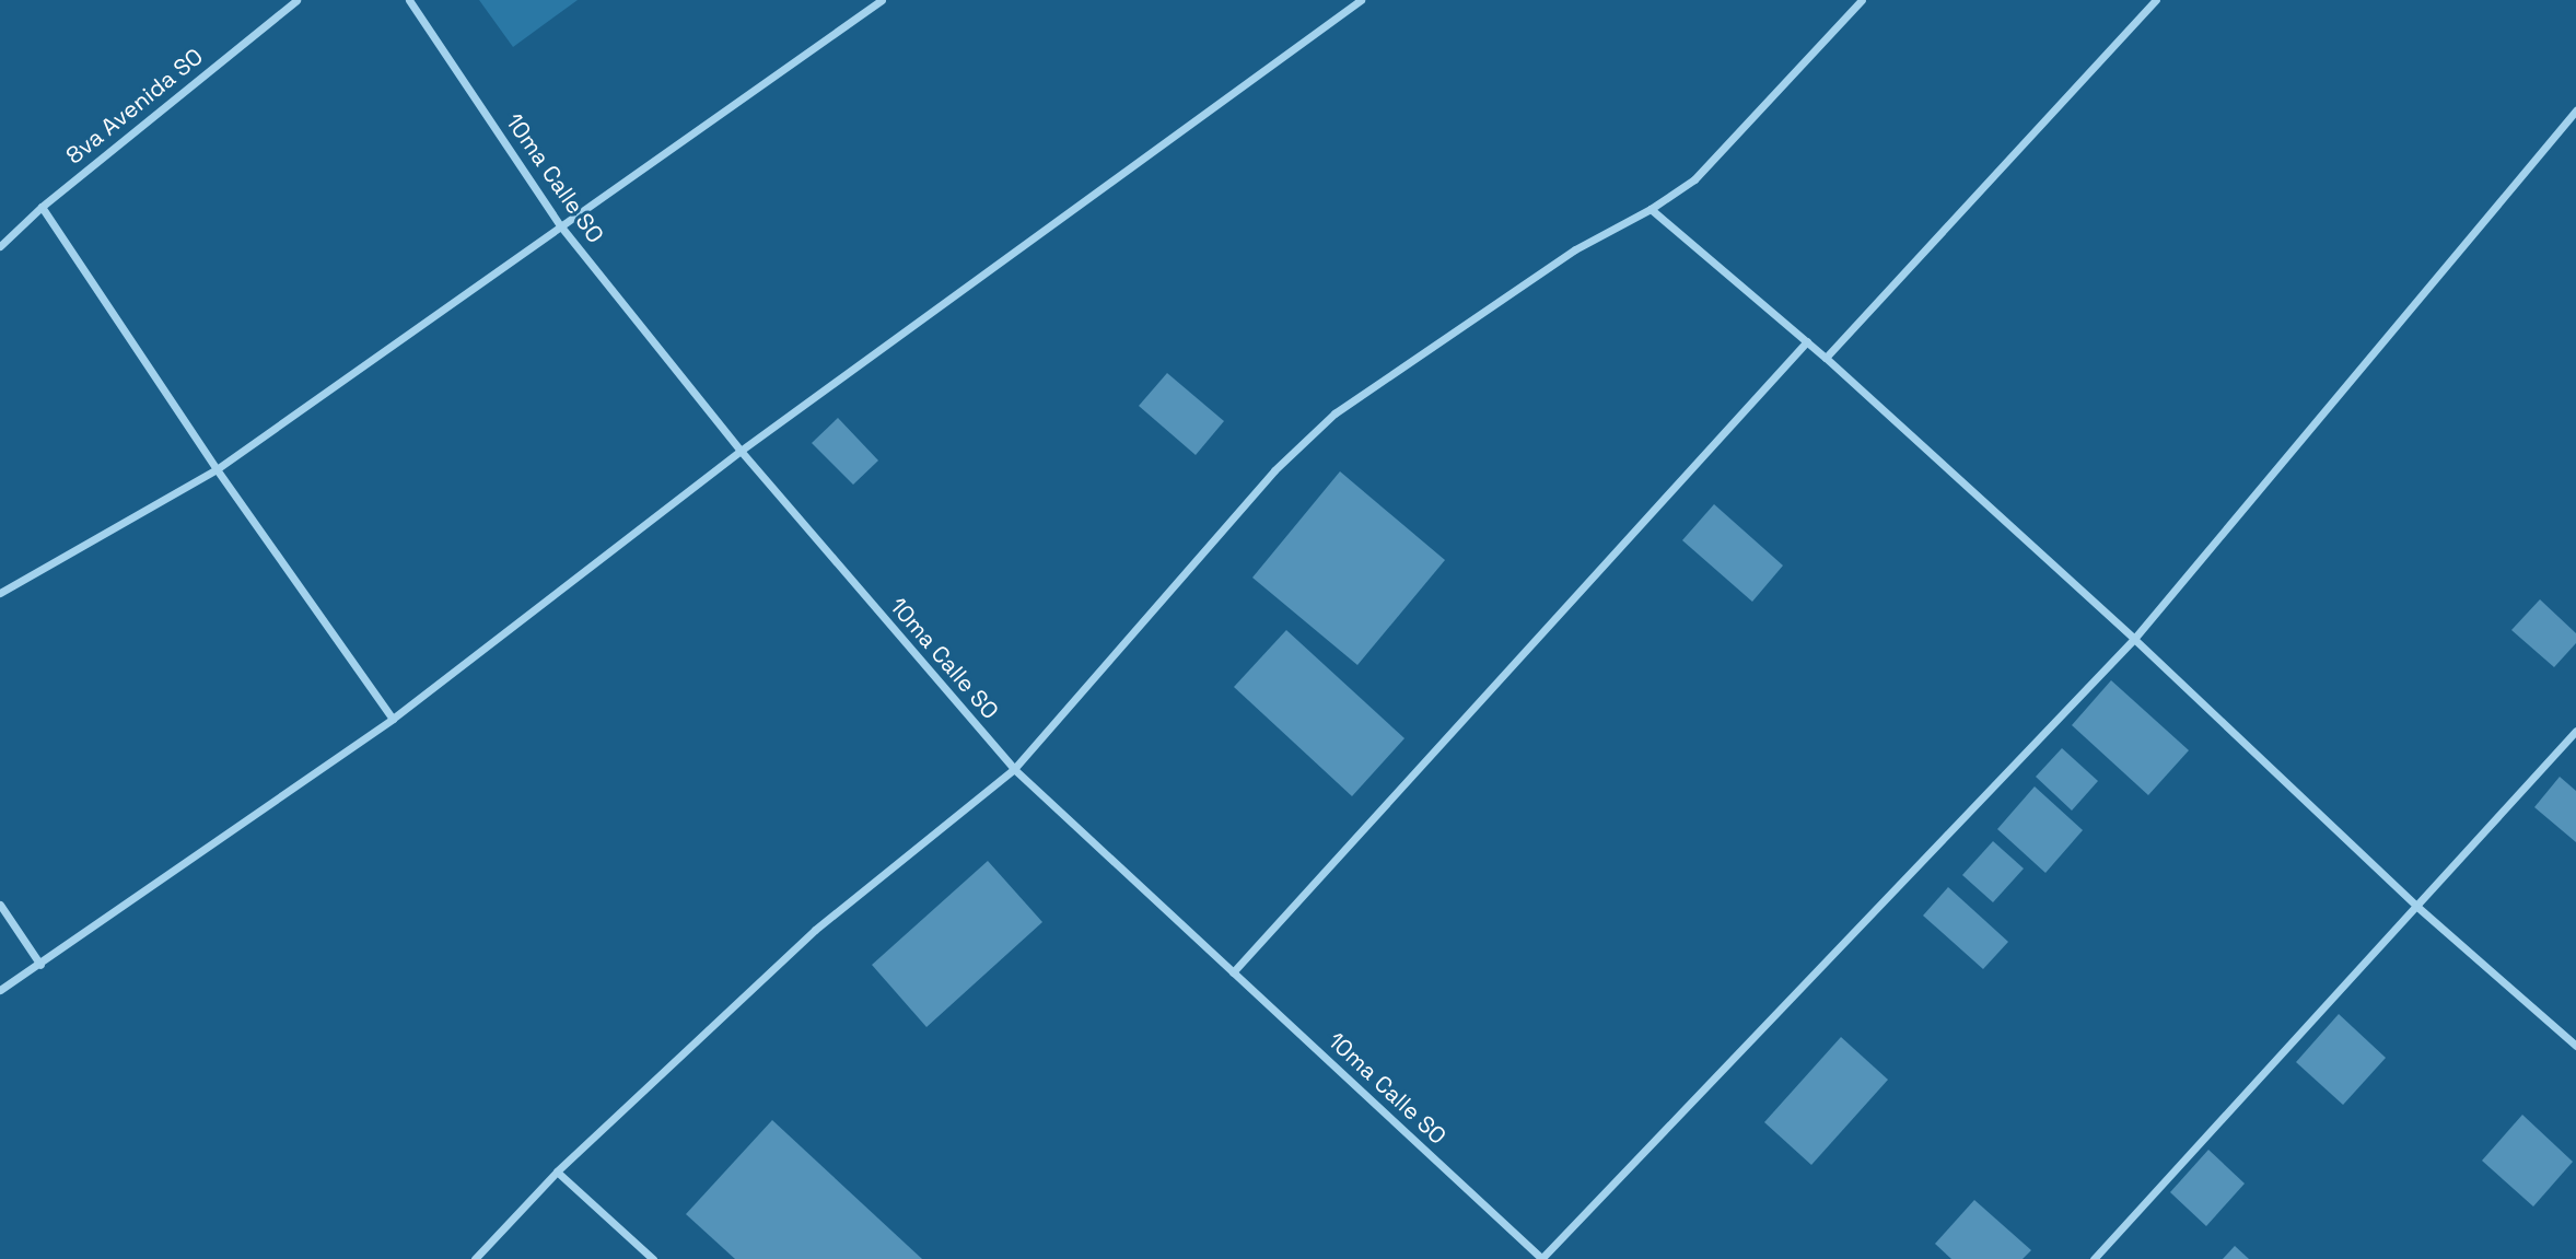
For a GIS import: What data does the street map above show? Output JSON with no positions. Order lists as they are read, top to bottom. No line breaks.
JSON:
{"streets":{"street":["8va Avenida SO","10ma Calle SO"]}}
